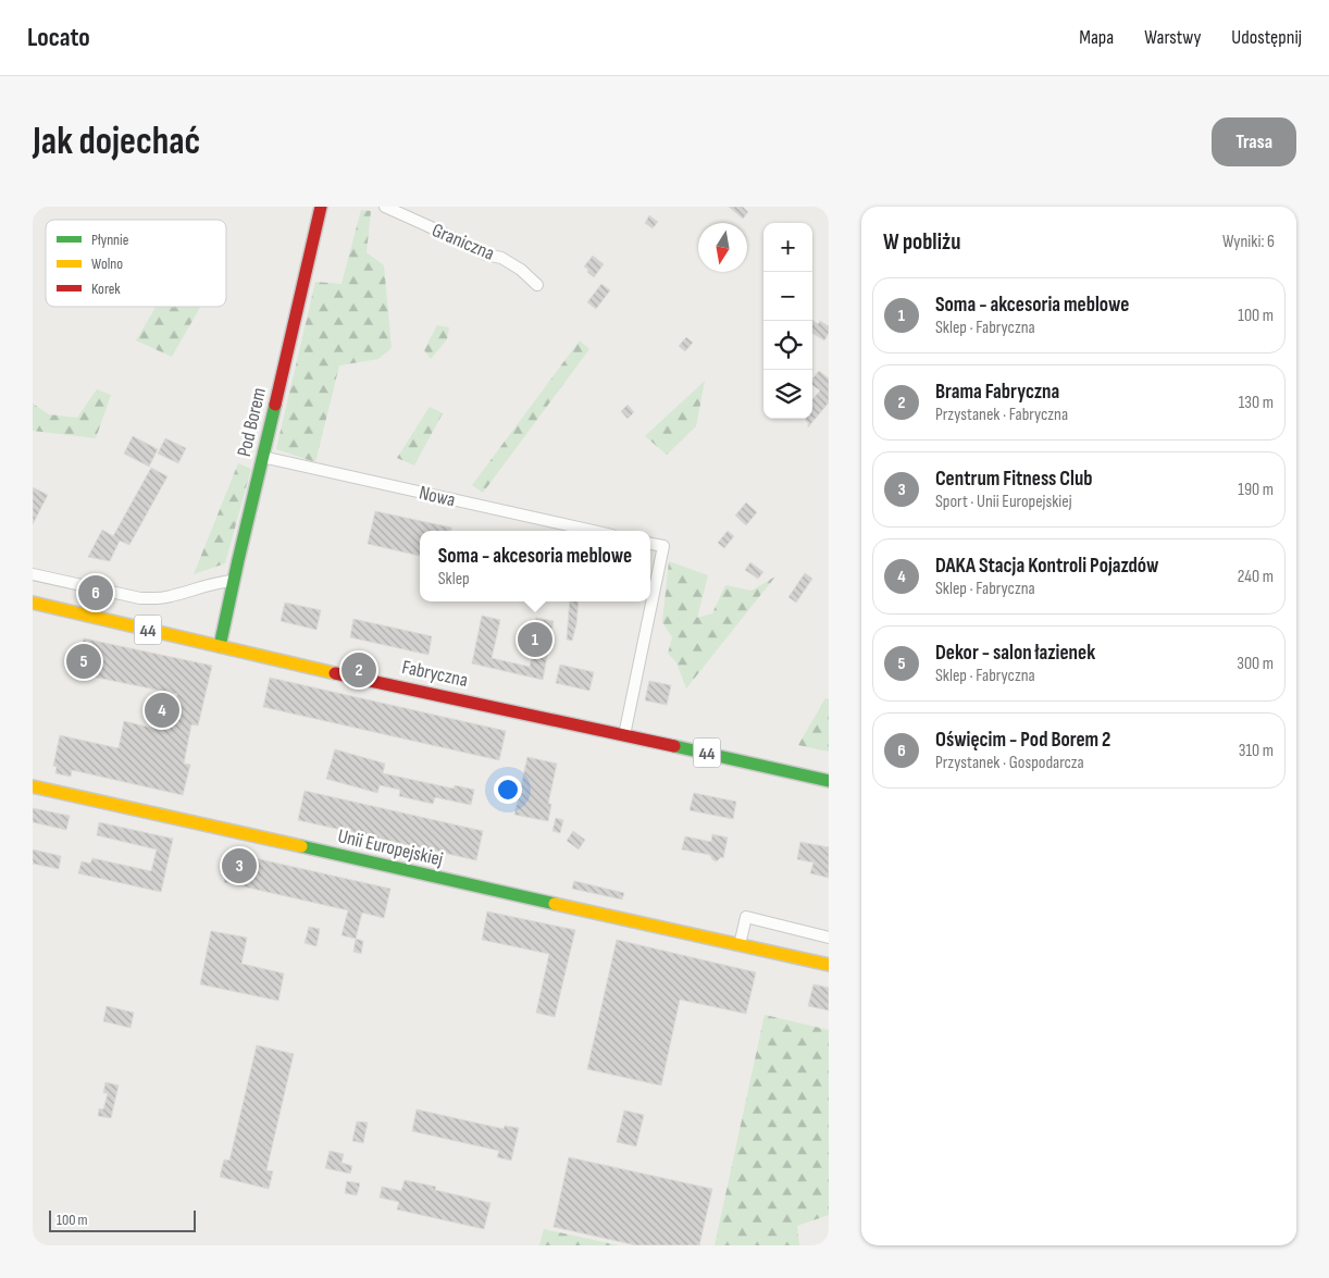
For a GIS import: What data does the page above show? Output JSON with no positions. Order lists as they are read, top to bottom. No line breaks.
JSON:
{"streets":{"street":["Graniczna","Pod Borem","Nowa","44","Fabryczna","Unii Europejskiej"]},"crossings":[["Pod Borem","Nowa"],["Pod Borem","Fabryczna"]],"legend":["Płynnie","Wolno","Korek"],"scale_bar":"100 m","north":"bottom","page":{"header":"Locato","nav":["Mapa","Warstwy","Udostępnij"],"buttons":"Trasa","title":"Jak dojechać","heading":["W pobliżu","Wyniki: 6"],"map_buttons":["+","−"],"list":[{"mark":"1","name":"Soma - akcesoria meblowe","note":"Sklep · Fabryczna","value":"100 m"},{"mark":"2","name":"Brama Fabryczna","note":"Przystanek · Fabryczna","value":"130 m"},{"mark":"3","name":"Centrum Fitness Club","note":"Sport · Unii Europejskiej","value":"190 m"},{"mark":"4","name":"DAKA Stacja Kontroli Pojazdów","note":"Sklep · Fabryczna","value":"240 m"},{"mark":"5","name":"Dekor - salon łazienek","note":"Sklep · Fabryczna","value":"300 m"},{"mark":"6","name":"Oświęcim - Pod Borem 2","note":"Przystanek · Gospodarcza","value":"310 m"}],"popup":["Soma - akcesoria meblowe","Sklep"],"pins":["6","1","5","2","4","3"],"scale":"100 m"}}
